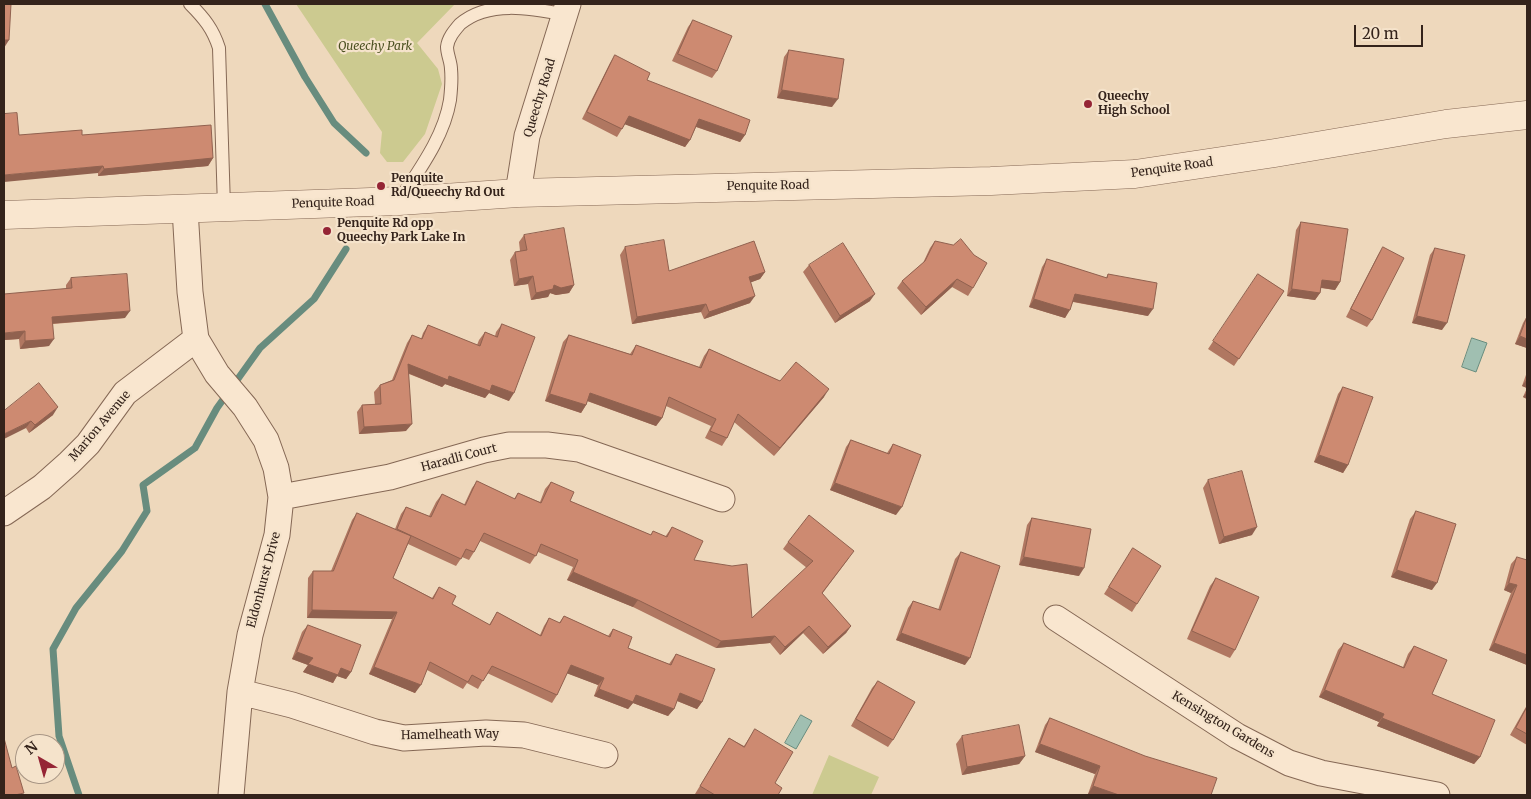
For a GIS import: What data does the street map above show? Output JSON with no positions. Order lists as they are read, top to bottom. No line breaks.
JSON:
{"streets":{"street":["Queechy Road","Penquite Road","Marion Avenue","Haradli Court","Eldonhurst Drive","Kensington Gardens","Hamelheath Way"]},"crossings":[["Queechy Road","Penquite Road"],["Penquite Road","Eldonhurst Drive"],["Marion Avenue","Eldonhurst Drive"],["Haradli Court","Eldonhurst Drive"],["Eldonhurst Drive","Hamelheath Way"]],"parks":["Queechy Park"],"places":["Queechy High School","Penquite Rd/Queechy Rd Out","Penquite Rd opp Queechy Park Lake In"],"scale_bar":"20 m","north":"top left"}
